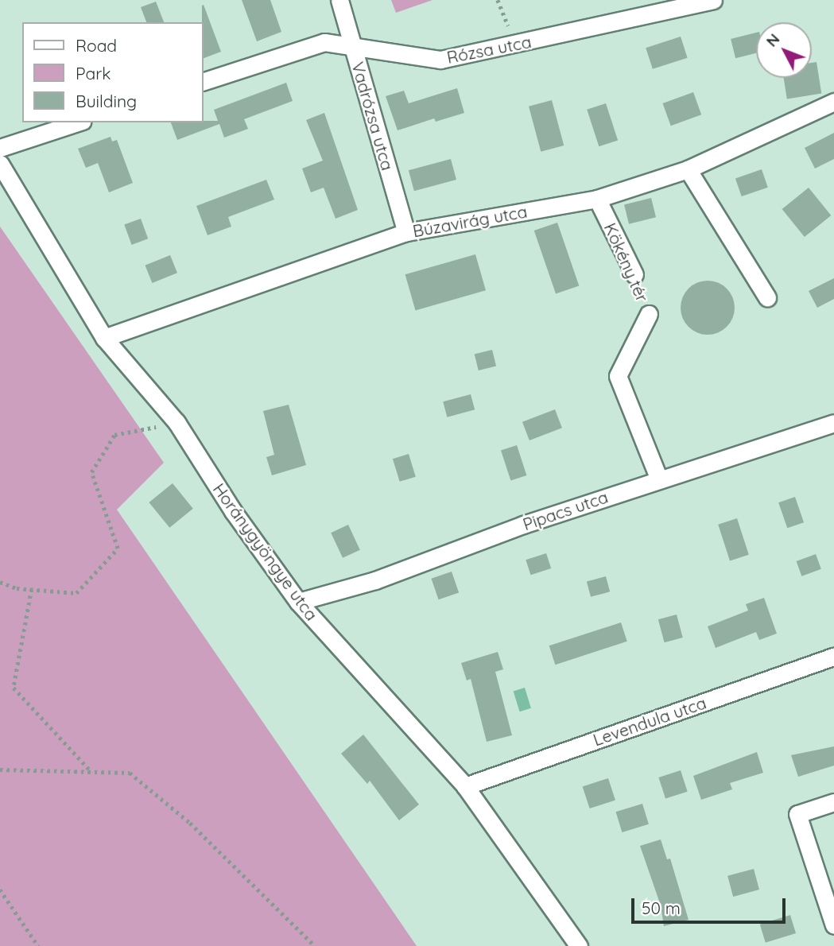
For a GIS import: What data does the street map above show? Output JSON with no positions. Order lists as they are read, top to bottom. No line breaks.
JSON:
{"streets":{"street":["Rózsa utca","Vadrózsa utca","Búzavirág utca","Kökény tér","Pipacs utca","Horánygyöngye utca","Levendula utca"]},"crossings":[["Rózsa utca","Vadrózsa utca"],["Vadrózsa utca","Búzavirág utca"],["Búzavirág utca","Kökény tér"],["Búzavirág utca","Horánygyöngye utca"],["Kökény tér","Pipacs utca"],["Pipacs utca","Horánygyöngye utca"],["Horánygyöngye utca","Levendula utca"]],"legend":["Road","Park","Building"],"scale_bar":"50 m","north":"top left"}
